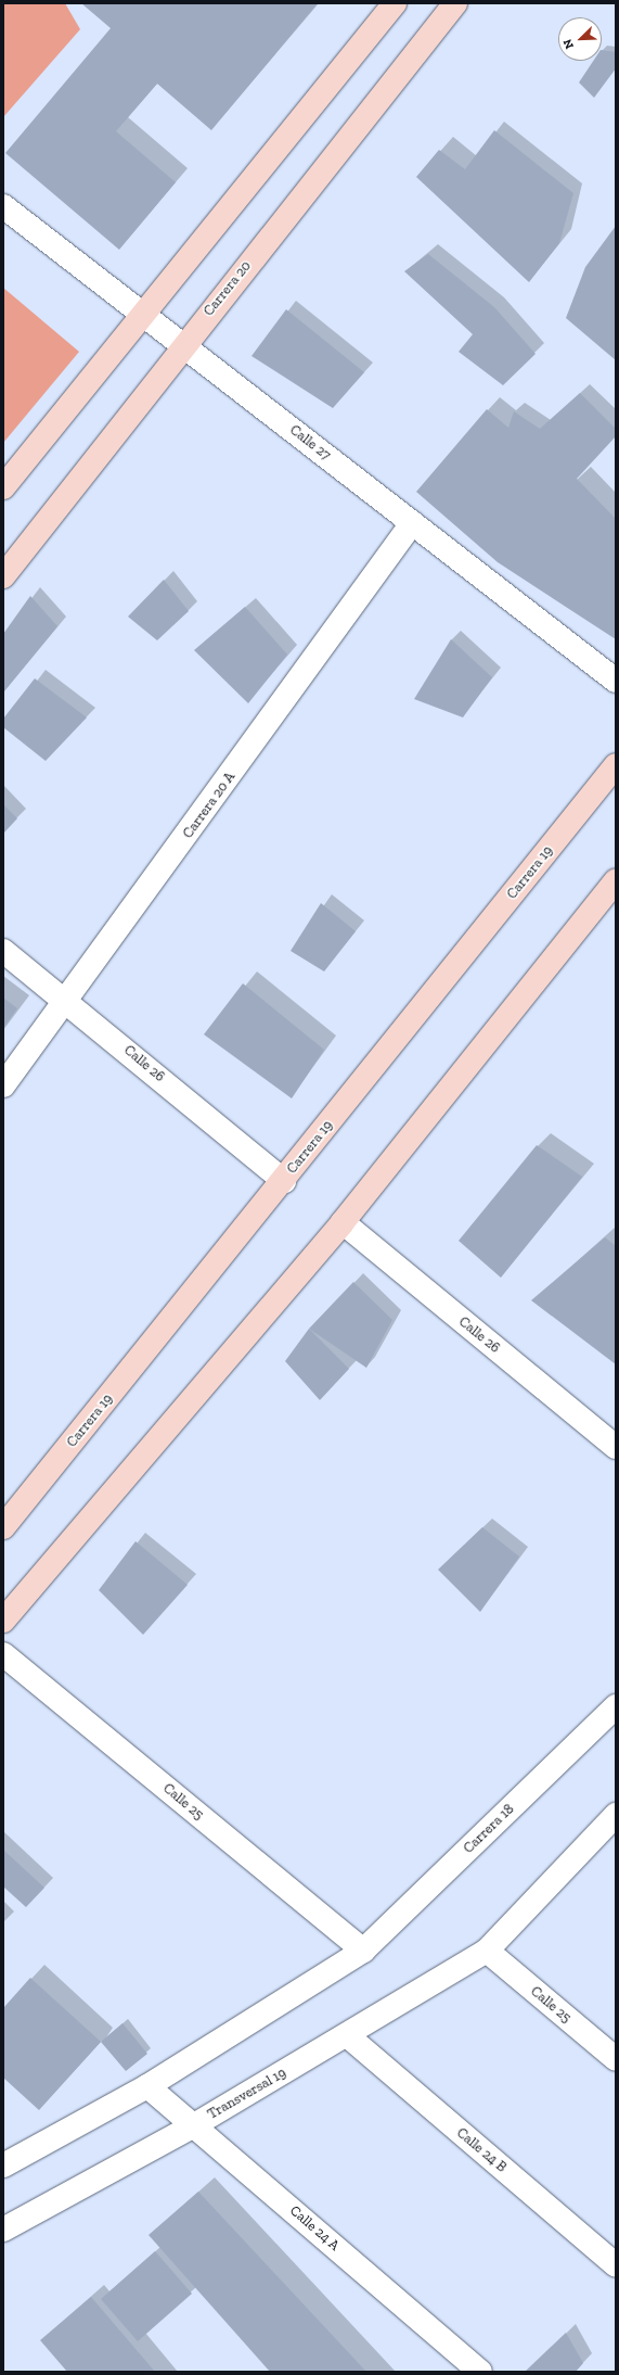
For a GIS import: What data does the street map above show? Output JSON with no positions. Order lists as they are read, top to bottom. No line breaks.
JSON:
{"streets":{"main road":["Carrera 20","Carrera 19"],"street":["Calle 27","Carrera 20 A","Calle 26","Calle 25","Carrera 18","Transversal 19","Calle 24 B","Calle 24 A"]},"crossings":[["Carrera 20","Calle 27"],["Calle 27","Carrera 20 A"],["Carrera 20 A","Calle 26"],["Carrera 19","Calle 26"],["Calle 25","Carrera 18"],["Calle 25","Transversal 19"],["Transversal 19","Calle 24 B"],["Transversal 19","Calle 24 A"]],"north":"bottom left"}
